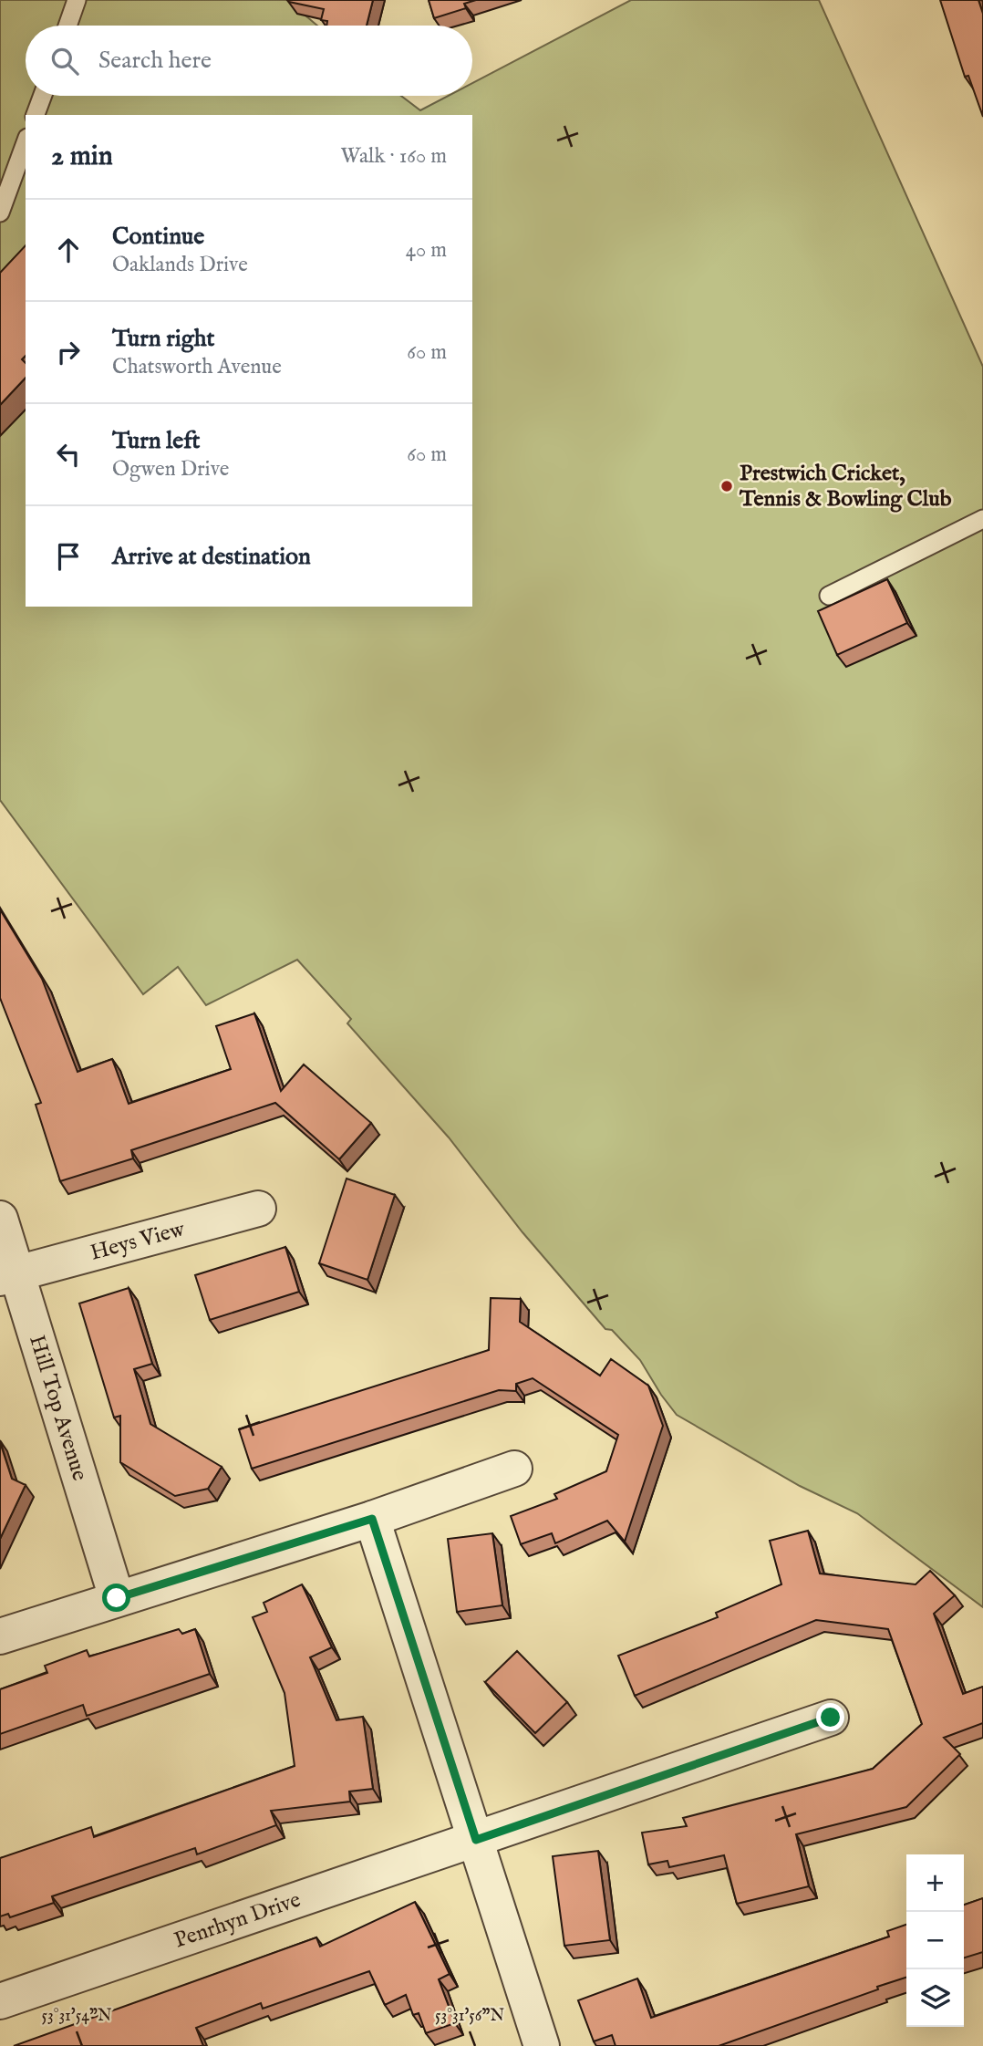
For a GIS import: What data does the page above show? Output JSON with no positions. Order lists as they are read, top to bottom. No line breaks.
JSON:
{"streets":{"street":["Heys View","Hill Top Avenue","Penrhyn Drive"]},"crossings":[["Heys View","Hill Top Avenue"]],"places":["Prestwich Cricket, Tennis & Bowling Club"],"page":{"search":"Search here","heading":["2 min","Walk · 160 m"],"list":[["Continue","Oaklands Drive","40 m"],["Turn right","Chatsworth Avenue","60 m"],["Turn left","Ogwen Drive","60 m"],"Arrive at destination"],"map_buttons":["+","−"]},"coordinates":["53°31'54\"N","53°31'56\"N"]}
